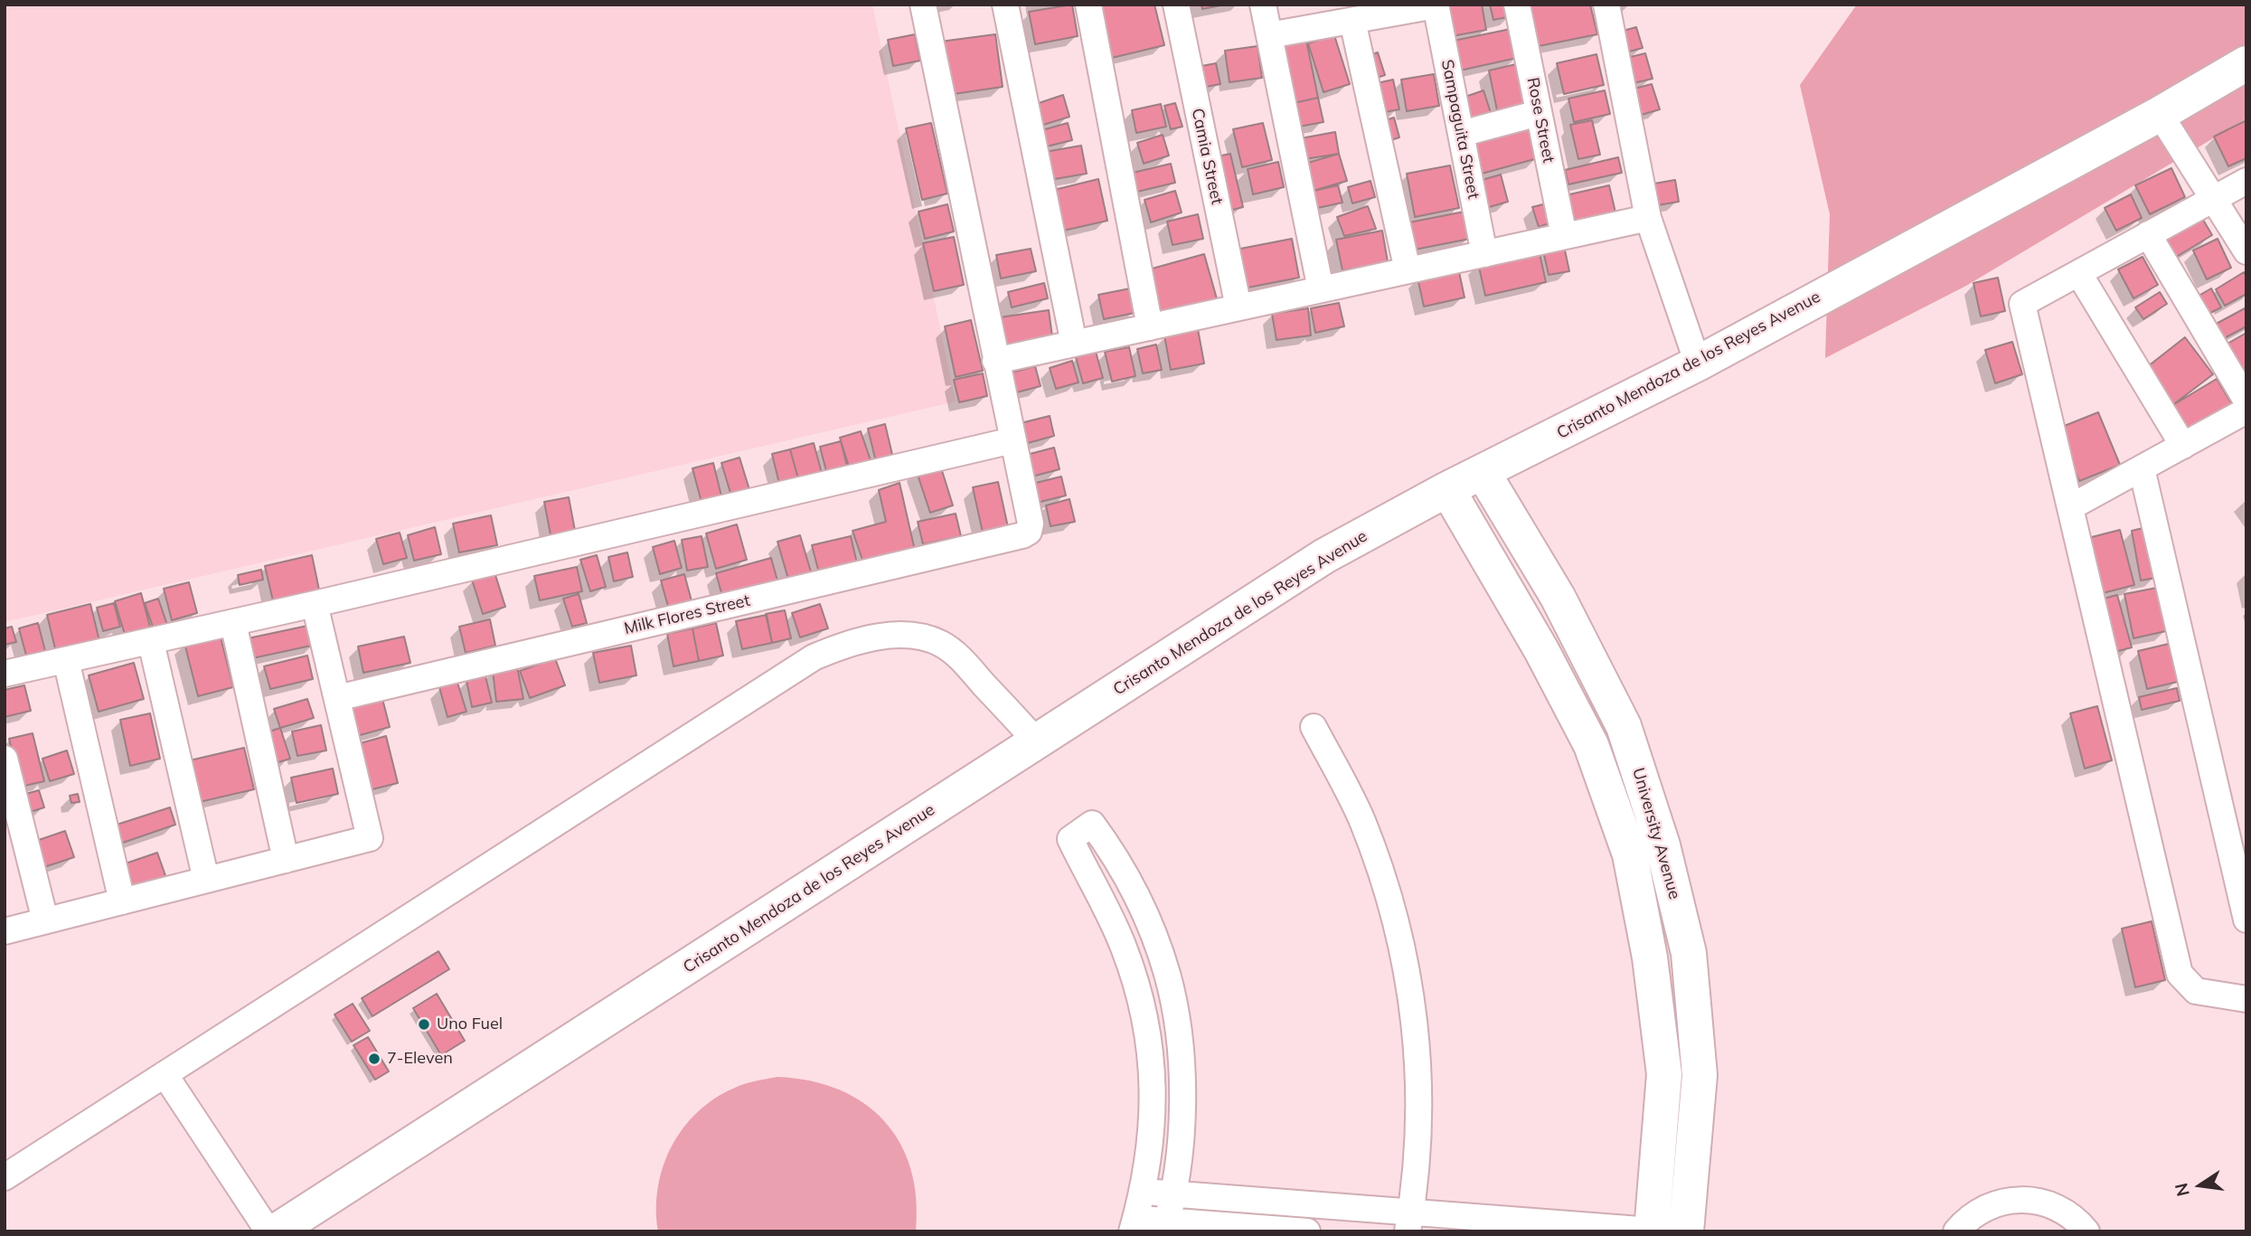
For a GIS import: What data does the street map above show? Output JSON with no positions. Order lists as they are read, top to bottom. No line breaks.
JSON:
{"streets":{"main road":["Crisanto Mendoza de los Reyes Avenue","University Avenue"],"street":["Rose Street","Sampaguita Street","Camia Street","Milk Flores Street"]},"crossings":[["Crisanto Mendoza de los Reyes Avenue","University Avenue"]],"places":["Uno Fuel","7-Eleven"],"north":"left"}
